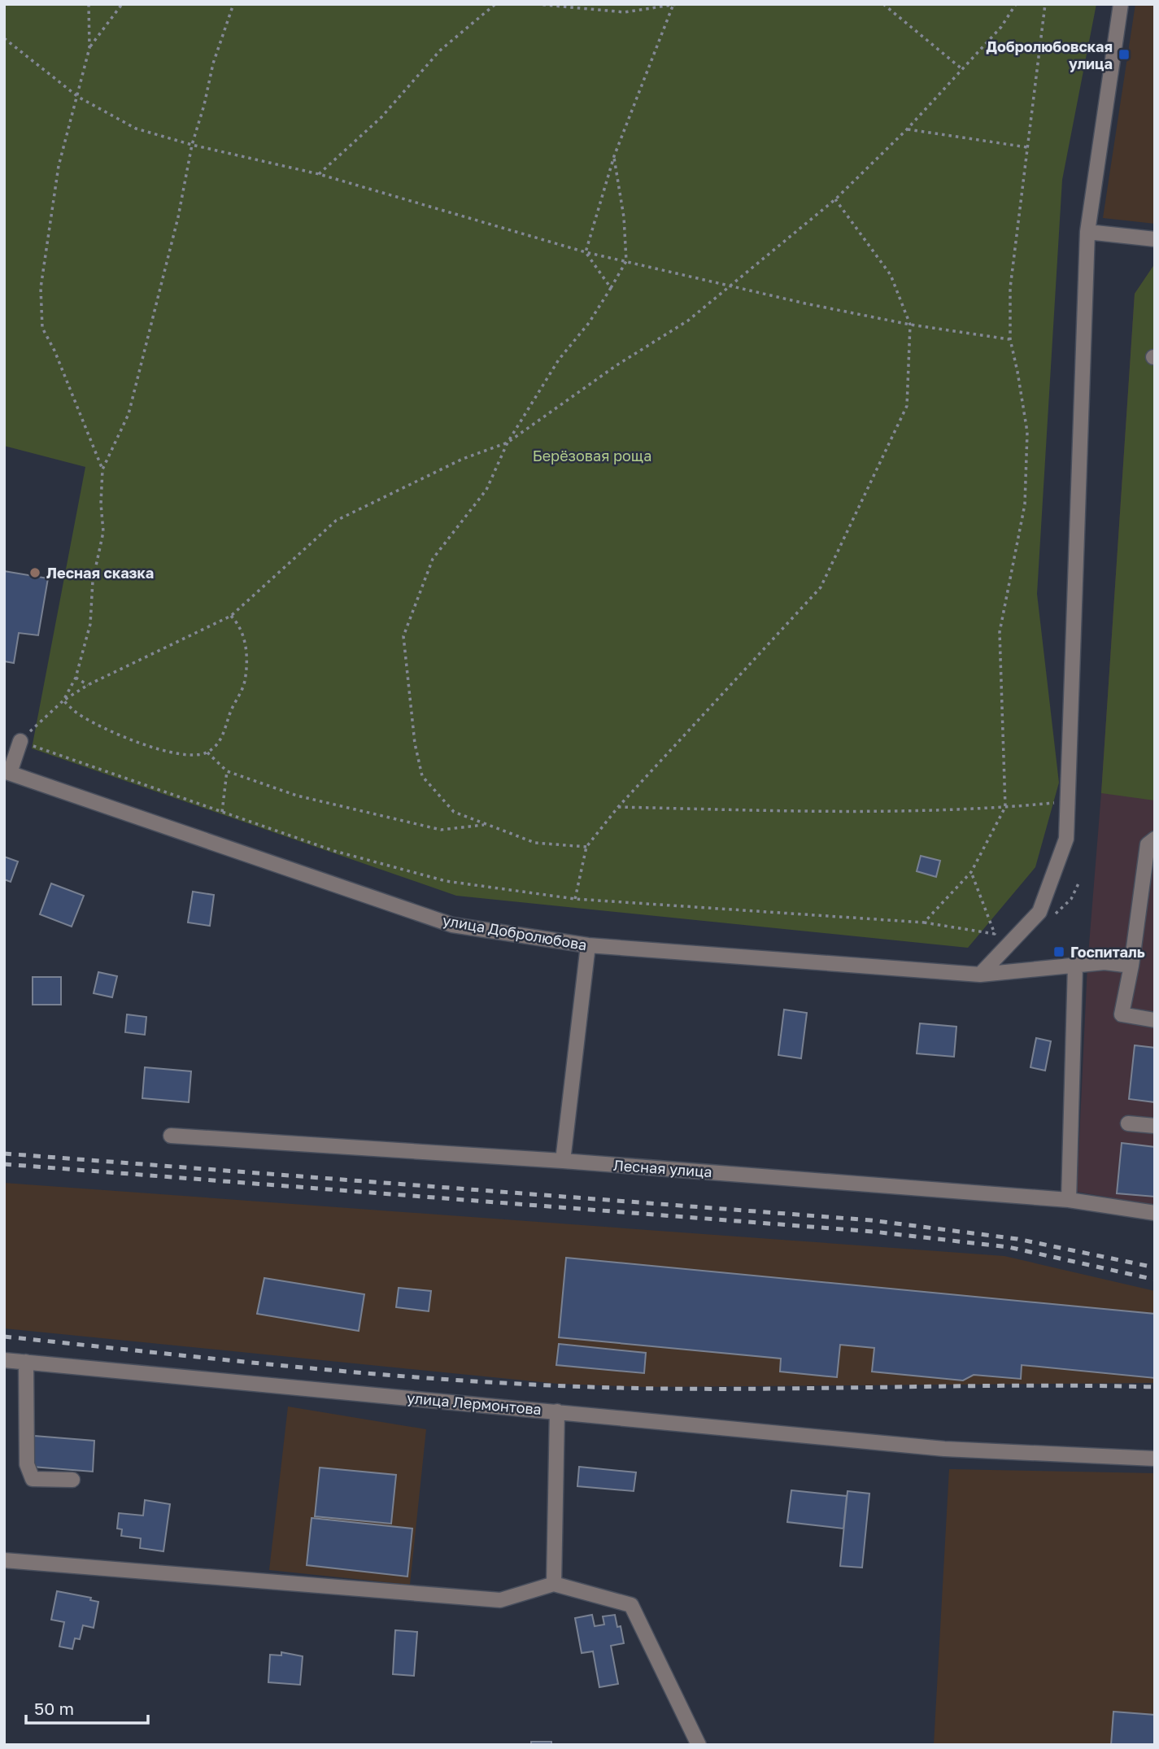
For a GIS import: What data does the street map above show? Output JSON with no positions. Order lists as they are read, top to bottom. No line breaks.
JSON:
{"streets":{"street":["улица Добролюбова","Лесная улица","улица Лермонтова"]},"parks":["Берёзовая роща"],"places":{"transit":["Добролюбовская улица","Госпиталь"],"other":["Лесная сказка"]},"scale_bar":"50 m"}
